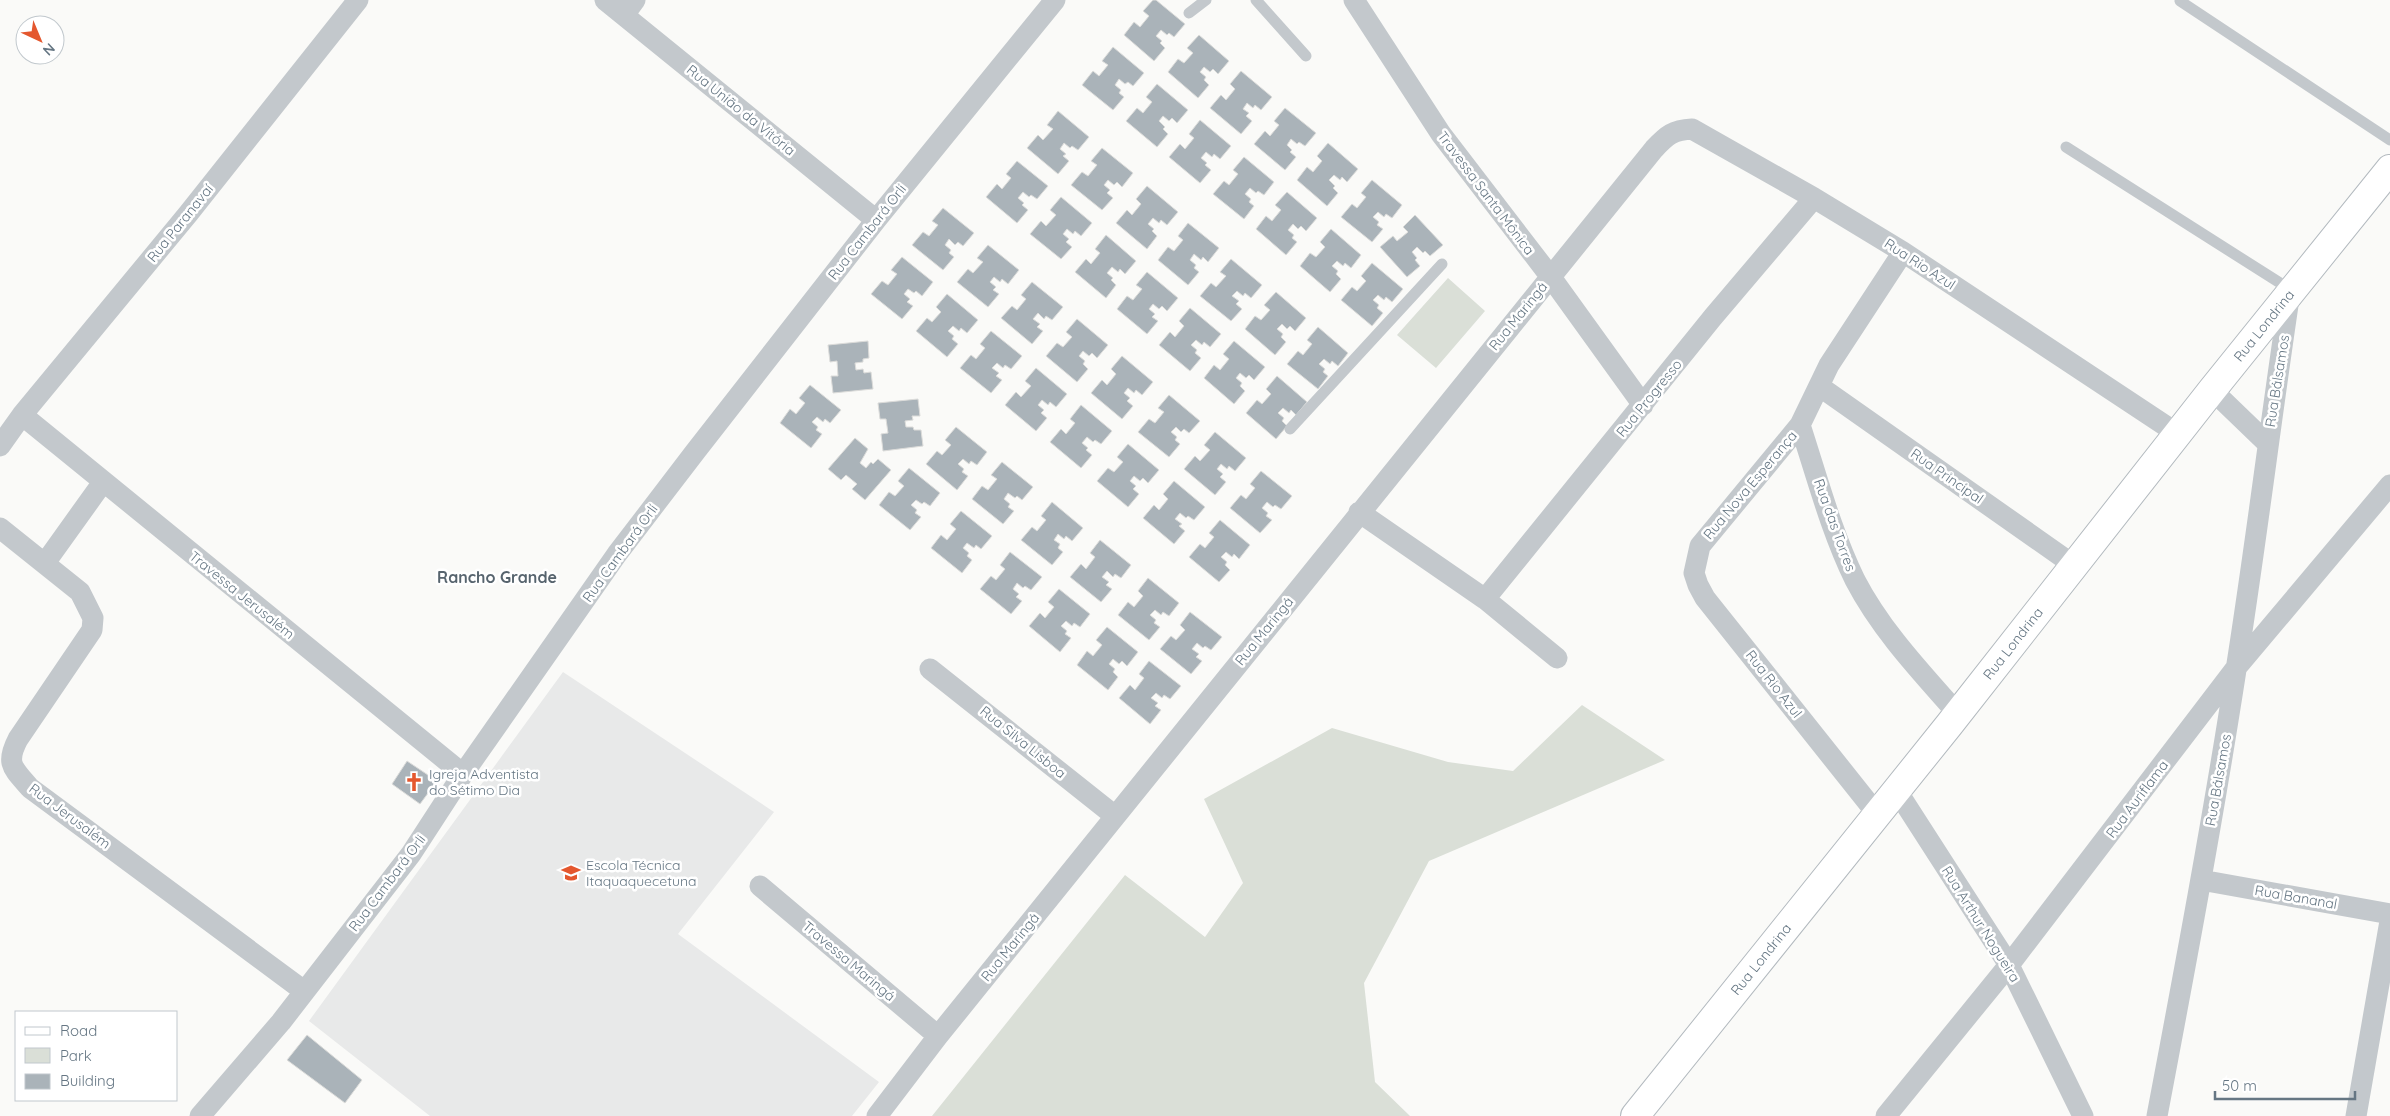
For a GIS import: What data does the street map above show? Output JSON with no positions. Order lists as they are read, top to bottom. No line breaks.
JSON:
{"streets":{"street":["Rua União da Vitória","Travessa Santa Mônica","Rua Paranavaí","Rua Cambará Orli","Rua Rio Azul","Rua Maringá","Rua Londrina","Rua Bálsamos","Rua Progresso","Rua Principal","Rua Nova Esperança","Rua das Torres","Travessa Jerusalém","Rua Silva Lisboa","Rua Auriflama","Rua Jerusalém","Rua Bananal","Rua Arthur Nogueira","Travessa Maringá"]},"crossings":[["Rua União da Vitória","Rua Cambará Orli"],["Travessa Santa Mônica","Rua Maringá"],["Travessa Santa Mônica","Rua Progresso"],["Rua Paranavaí","Travessa Jerusalém"],["Rua Cambará Orli","Travessa Jerusalém"],["Rua Cambará Orli","Rua Jerusalém"],["Rua Rio Azul","Rua Maringá"],["Rua Rio Azul","Rua Londrina"],["Rua Rio Azul","Rua Progresso"],["Rua Rio Azul","Rua Nova Esperança"],["Rua Maringá","Rua Silva Lisboa"],["Rua Maringá","Travessa Maringá"],["Rua Londrina","Rua Bálsamos"],["Rua Londrina","Rua Principal"],["Rua Londrina","Rua das Torres"],["Rua Londrina","Rua Arthur Nogueira"],["Rua Bálsamos","Rua Auriflama"],["Rua Bálsamos","Rua Bananal"],["Rua Principal","Rua Nova Esperança"],["Rua Nova Esperança","Rua das Torres"],["Rua Auriflama","Rua Arthur Nogueira"]],"districts":["Rancho Grande"],"places":{"church":["Igreja Adventista do Sétimo Dia"],"school or university":["Escola Técnica Itaquaquecetuna"]},"legend":["Road","Park","Building"],"scale_bar":"50 m","north":"bottom right"}
